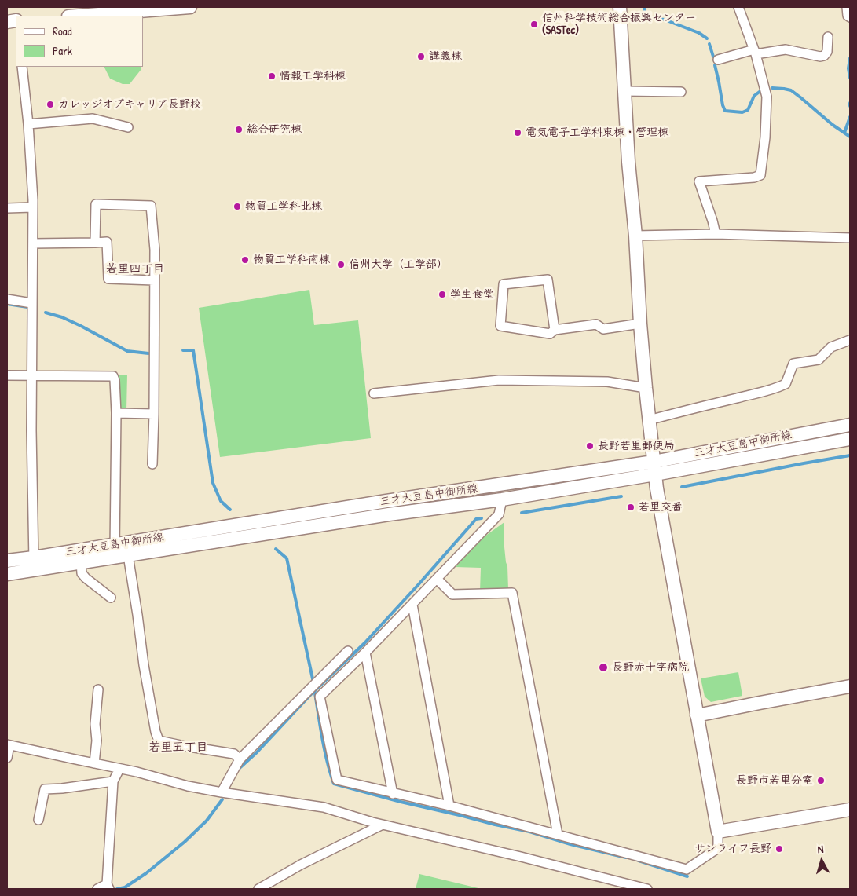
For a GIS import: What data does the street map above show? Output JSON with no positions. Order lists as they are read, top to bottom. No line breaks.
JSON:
{"streets":{"main road":["三才大豆島中御所線"]},"districts":["若里四丁目","若里五丁目"],"places":["信州科学技術総合振興センター (SASTec)","講義棟","情報工学科棟","カレッジオブキャリア長野校","総合研究棟","電気電子工学科東棟・管理棟","物質工学科北棟","物質工学科南棟","信州大学（工学部）","学生食堂","長野若里郵便局","若里交番","長野赤十字病院","長野市若里分室","サンライフ長野"],"legend":["Road","Park"],"north":"top"}
